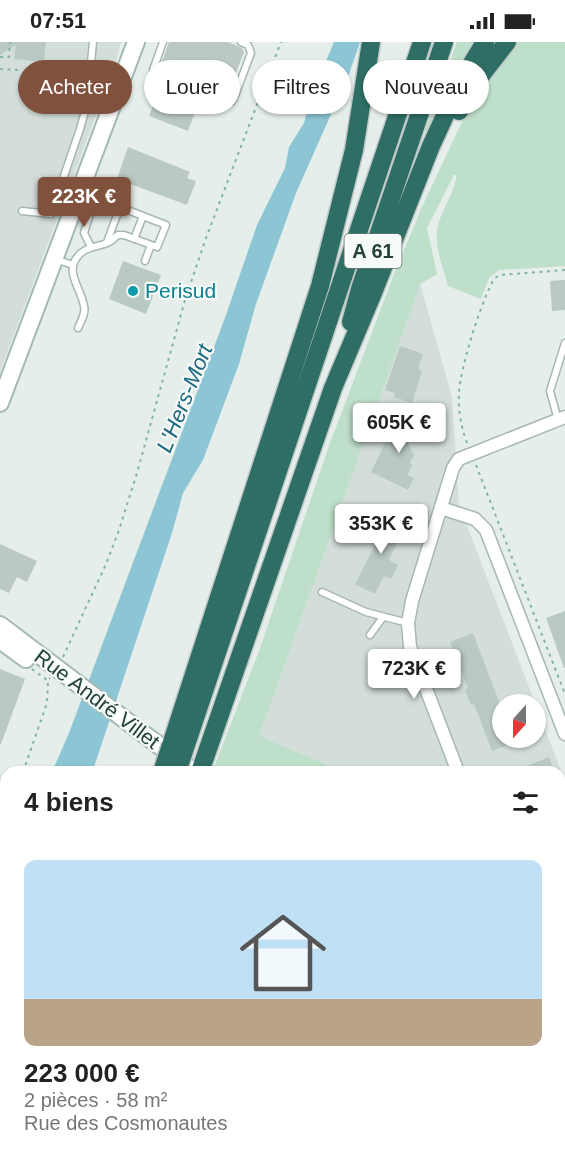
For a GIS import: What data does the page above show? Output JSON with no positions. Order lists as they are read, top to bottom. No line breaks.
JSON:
{"streets":{"highway":["A 61"],"main road":["Rue André Villet"]},"crossings":[["A 61","Rue André Villet"]],"water":["L'Hers-Mort"],"places":["Perisud"],"north":"bottom","page":{"status":"07:51","chip":["Acheter","Louer","Filtres","Nouveau"],"price":["223K €","605K €","353K €","723K €"],"heading":"4 biens","list":[{"name":"223 000 €","note":"2 pièces · 58 m² · Rue des Cosmonautes"}]}}
